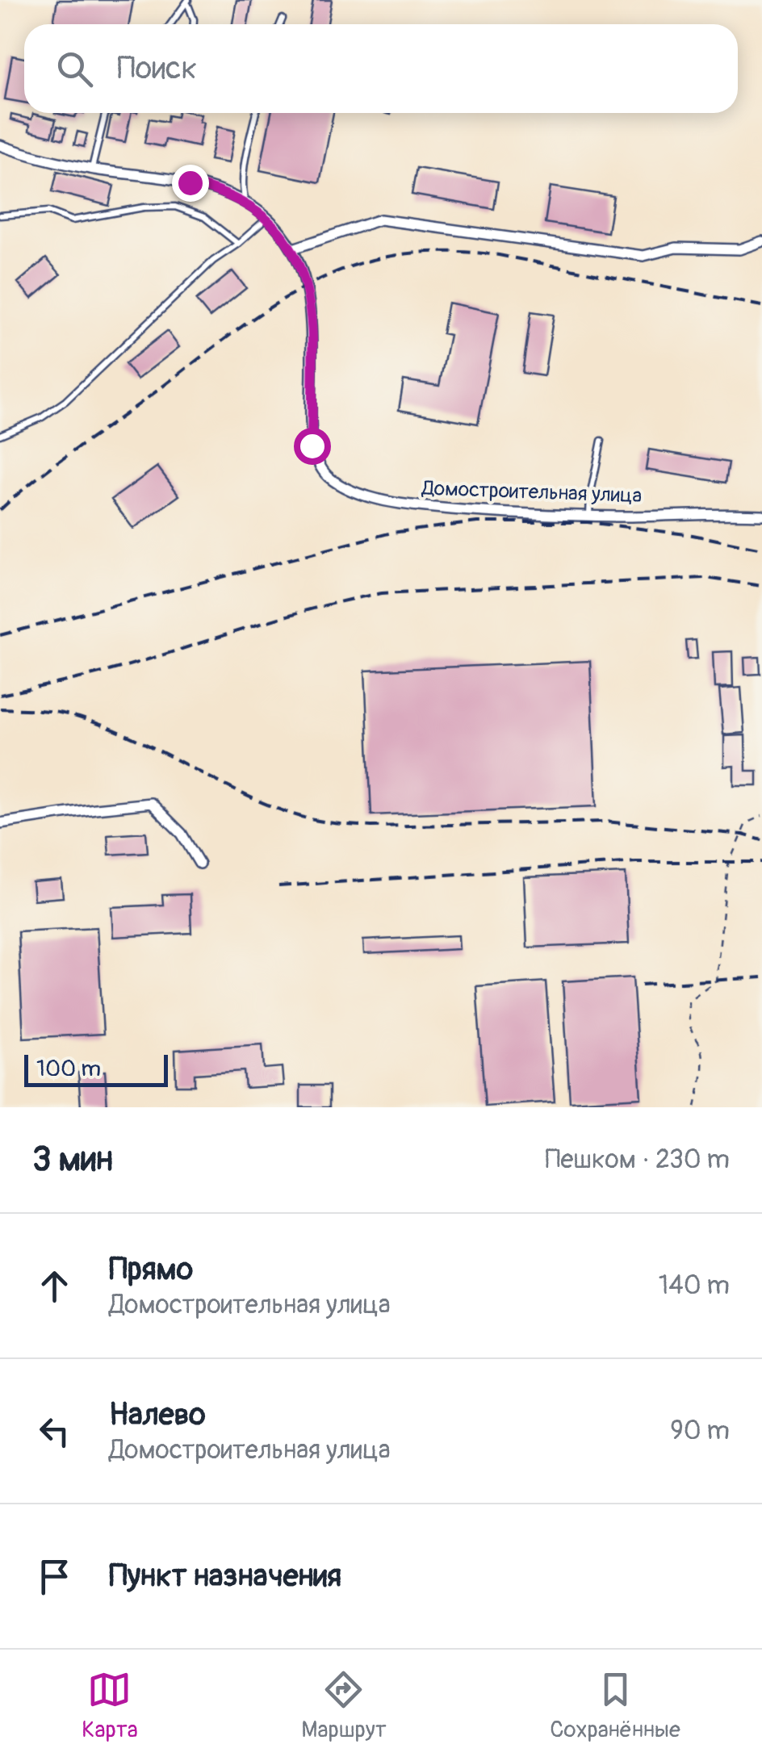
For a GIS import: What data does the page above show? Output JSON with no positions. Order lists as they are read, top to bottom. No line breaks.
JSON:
{"streets":{"street":["Домостроительная улица"]},"scale_bar":"100 m","page":{"search":"Поиск","scale":"100 m","heading":["3 мин","Пешком · 230 m"],"list":[["Прямо","Домостроительная улица","140 m"],["Налево","Домостроительная улица","90 m"],"Пункт назначения"],"nav":["Карта","Маршрут","Сохранённые"]}}
